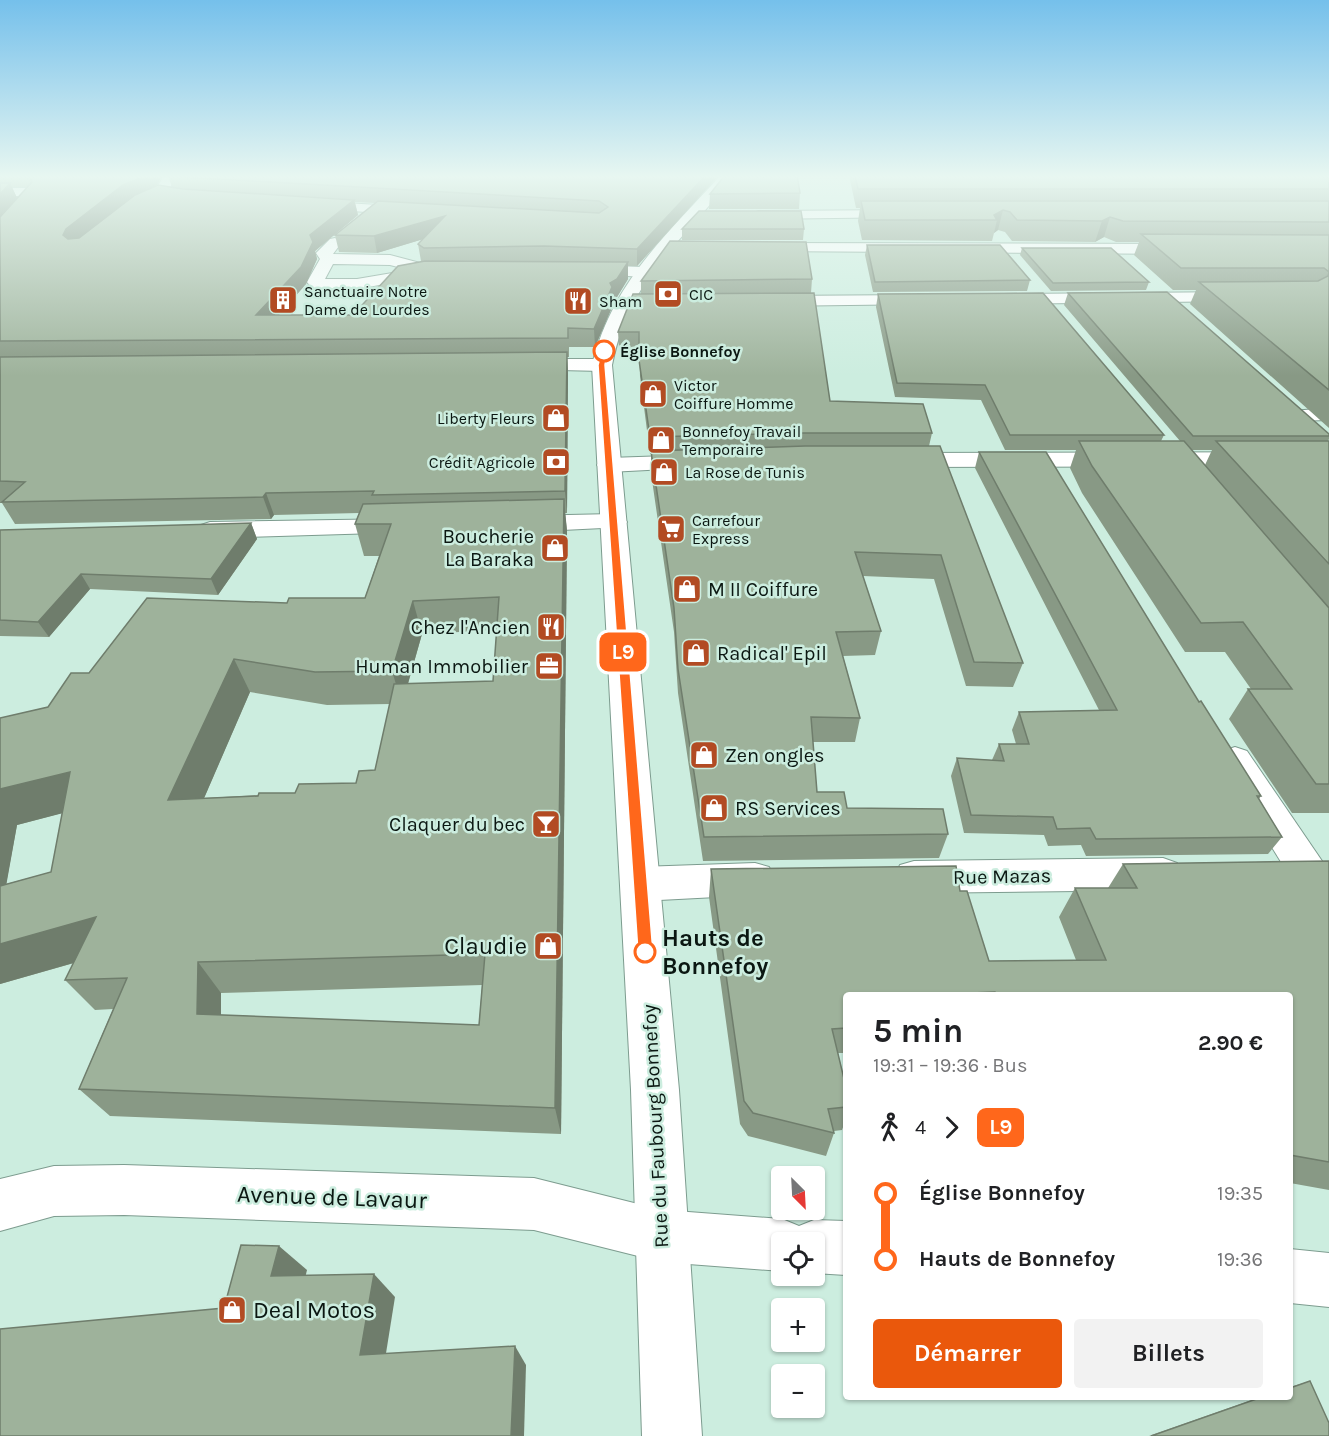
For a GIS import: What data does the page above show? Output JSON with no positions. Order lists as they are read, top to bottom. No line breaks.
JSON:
{"streets":{"street":["Rue Mazas","Rue du Faubourg Bonnefoy","Avenue de Lavaur"]},"crossings":[["Rue du Faubourg Bonnefoy","Avenue de Lavaur"]],"places":{"bank":["CIC","Crédit Agricole"],"building":["Sanctuaire Notre Dame de Lourdes"],"restaurant":["Sham","Chez l'Ancien"],"other":["Église Bonnefoy","Hauts de Bonnefoy"],"shop":["Victor Coiffure Homme","Liberty Fleurs","Bonnefoy Travail Temporaire","La Rose de Tunis","Boucherie La Baraka","M II Coiffure","Radical' Epil","Zen ongles","RS Services","Claudie","Deal Motos"],"supermarket":["Carrefour Express"],"office":["Human Immobilier"],"bar":["Claquer du bec"]},"lines":["bus line L9"],"north":"bottom right","page":{"on_map":"L9","heading":["5 min","19:31 – 19:36 · Bus","2.90 €"],"legs":["4","L9"],"list":[{"name":"Église Bonnefoy","value":"19:35"},{"name":"Hauts de Bonnefoy","value":"19:36"}],"map_buttons":["+","−"],"buttons":["Démarrer","Billets"]}}
